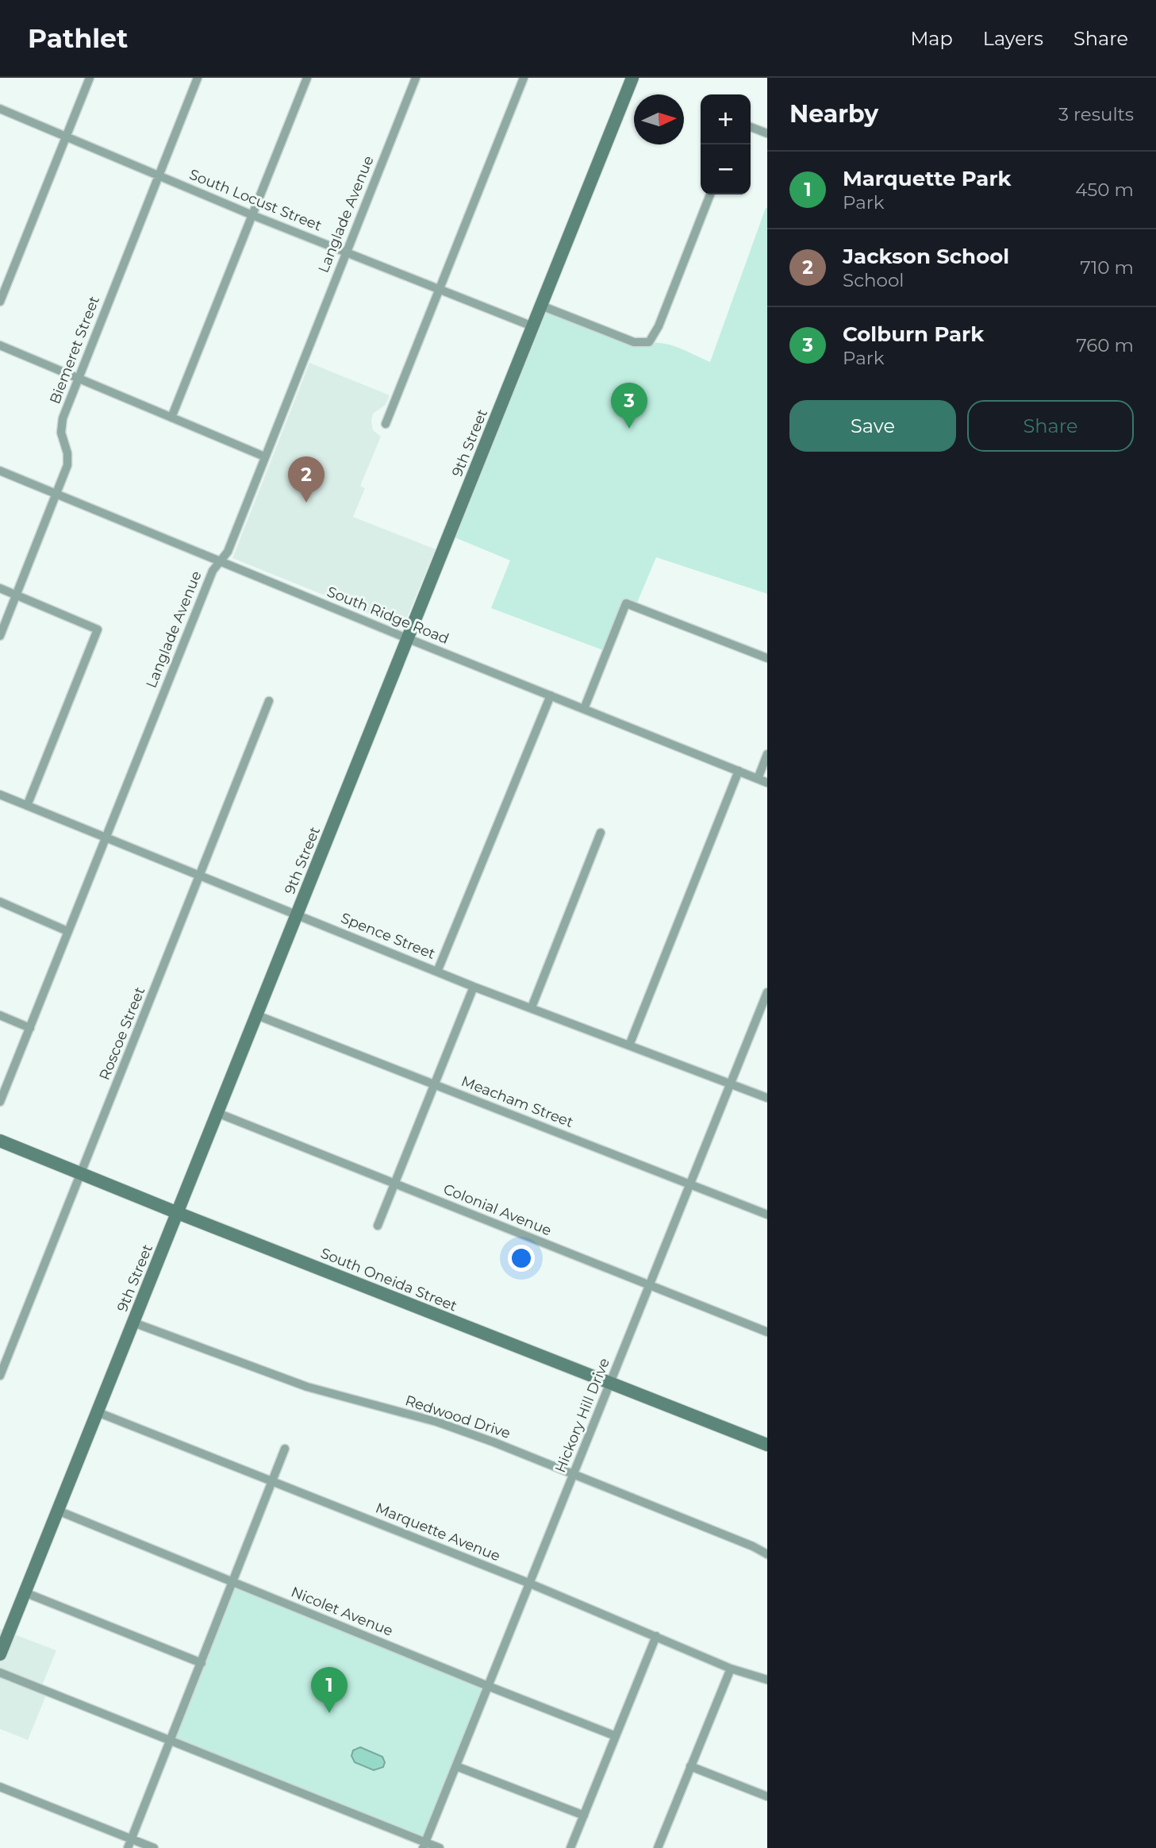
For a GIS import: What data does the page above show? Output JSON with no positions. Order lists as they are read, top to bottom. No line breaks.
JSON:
{"streets":{"street":["South Locust Street","Langlade Avenue","Biemeret Street","9th Street","South Ridge Road","Spence Street","Roscoe Street","Meacham Street","Colonial Avenue","South Oneida Street","Hickory Hill Drive","Redwood Drive","Marquette Avenue","Nicolet Avenue"]},"crossings":[["South Locust Street","Langlade Avenue"],["South Locust Street","Biemeret Street"],["South Locust Street","9th Street"],["Langlade Avenue","South Ridge Road"],["Langlade Avenue","Spence Street"],["Biemeret Street","South Ridge Road"],["9th Street","South Ridge Road"],["9th Street","Spence Street"],["9th Street","Meacham Street"],["9th Street","Colonial Avenue"],["9th Street","South Oneida Street"],["9th Street","Redwood Drive"],["9th Street","Marquette Avenue"],["9th Street","Nicolet Avenue"],["Spence Street","Roscoe Street"],["Spence Street","Hickory Hill Drive"],["Roscoe Street","South Oneida Street"],["Meacham Street","Hickory Hill Drive"],["Colonial Avenue","Hickory Hill Drive"],["South Oneida Street","Hickory Hill Drive"],["Hickory Hill Drive","Redwood Drive"],["Hickory Hill Drive","Marquette Avenue"],["Hickory Hill Drive","Nicolet Avenue"]],"north":"right","page":{"header":"Pathlet","nav":["Map","Layers","Share"],"heading":["Nearby","3 results"],"map_buttons":["+","−"],"list":[{"mark":"1","name":"Marquette Park","note":"Park","value":"450 m"},{"mark":"2","name":"Jackson School","note":"School","value":"710 m"},{"mark":"3","name":"Colburn Park","note":"Park","value":"760 m"}],"pins":["3","2","1"],"buttons":["Save","Share"]}}
